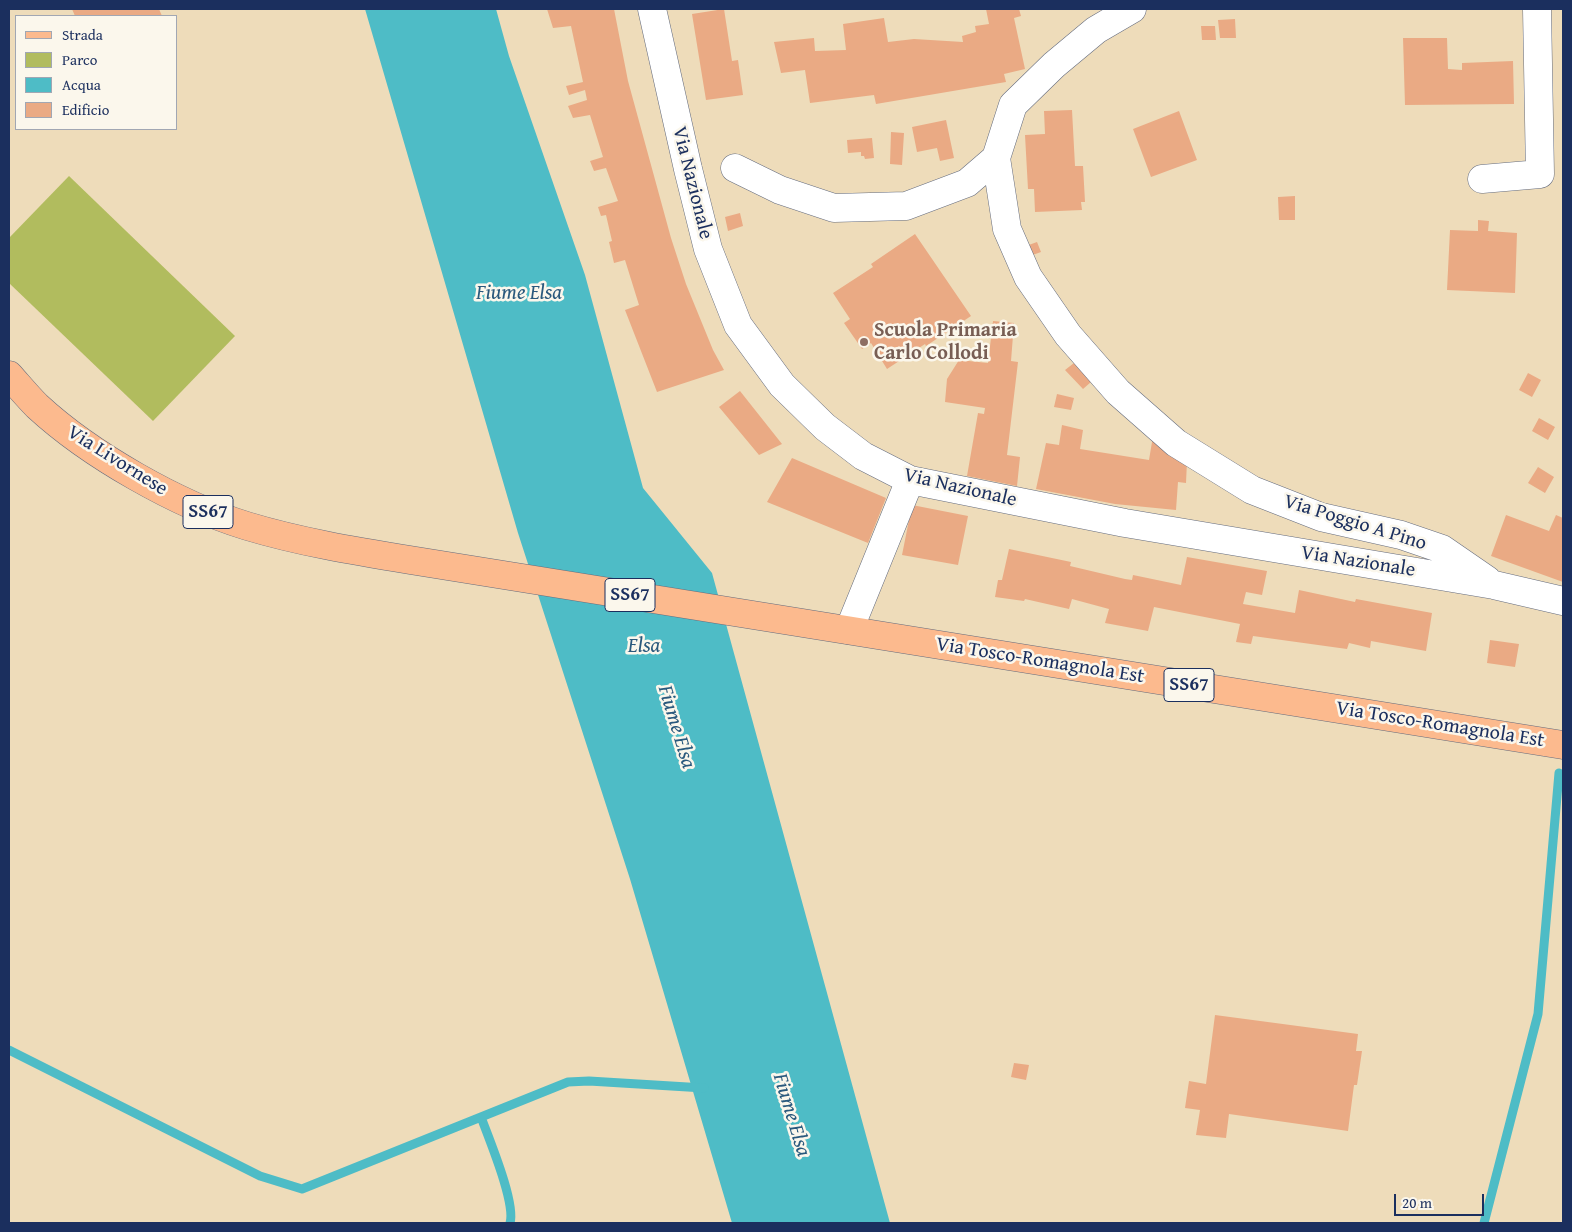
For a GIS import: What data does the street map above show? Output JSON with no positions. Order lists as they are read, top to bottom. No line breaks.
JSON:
{"streets":{"main road":["Via Livornese","SS67","Via Tosco-Romagnola Est"],"street":["Via Nazionale","Via Poggio A Pino"]},"crossings":[["Via Nazionale","Via Poggio A Pino"],["Via Livornese","Via Tosco-Romagnola Est"]],"water":["Fiume Elsa","Elsa"],"places":["Scuola Primaria Carlo Collodi"],"legend":["Strada","Parco","Acqua","Edificio"],"scale_bar":"20 m"}
